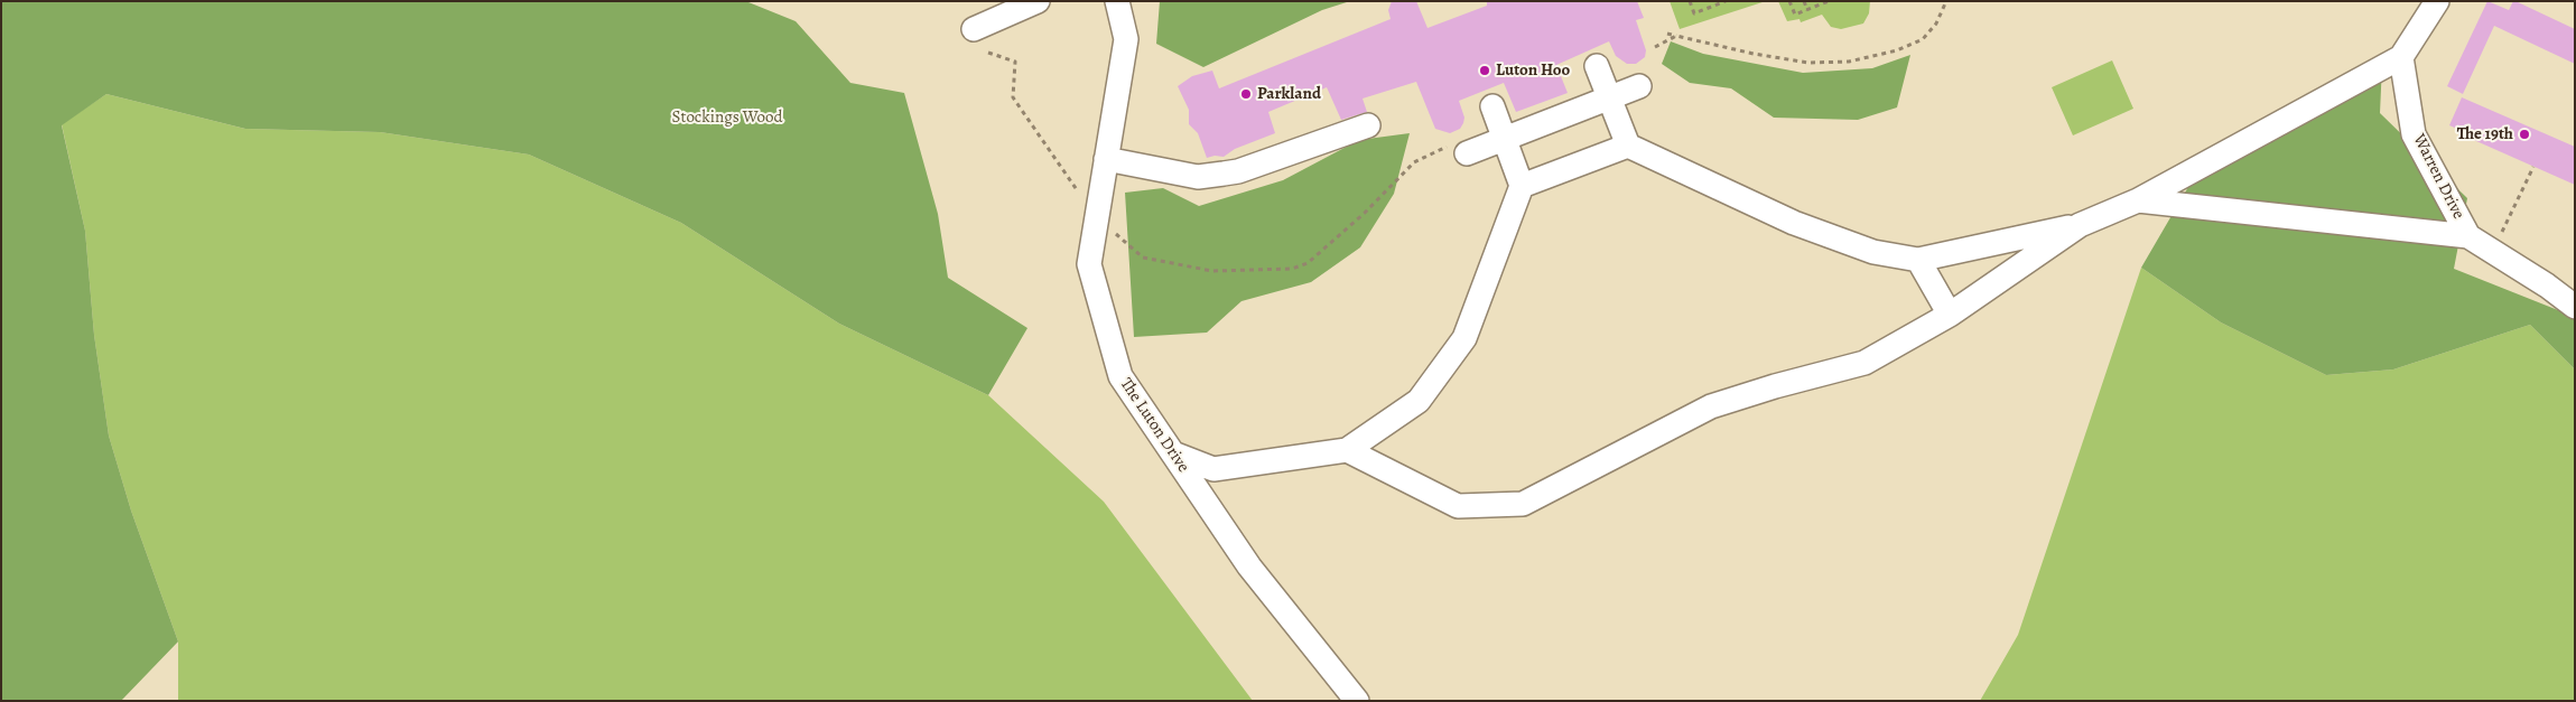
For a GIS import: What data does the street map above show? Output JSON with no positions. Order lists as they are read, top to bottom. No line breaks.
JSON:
{"streets":{"street":["Warren Drive","The Luton Drive"]},"parks":["Stockings Wood"],"places":["Luton Hoo","Parkland","The 19th"]}
